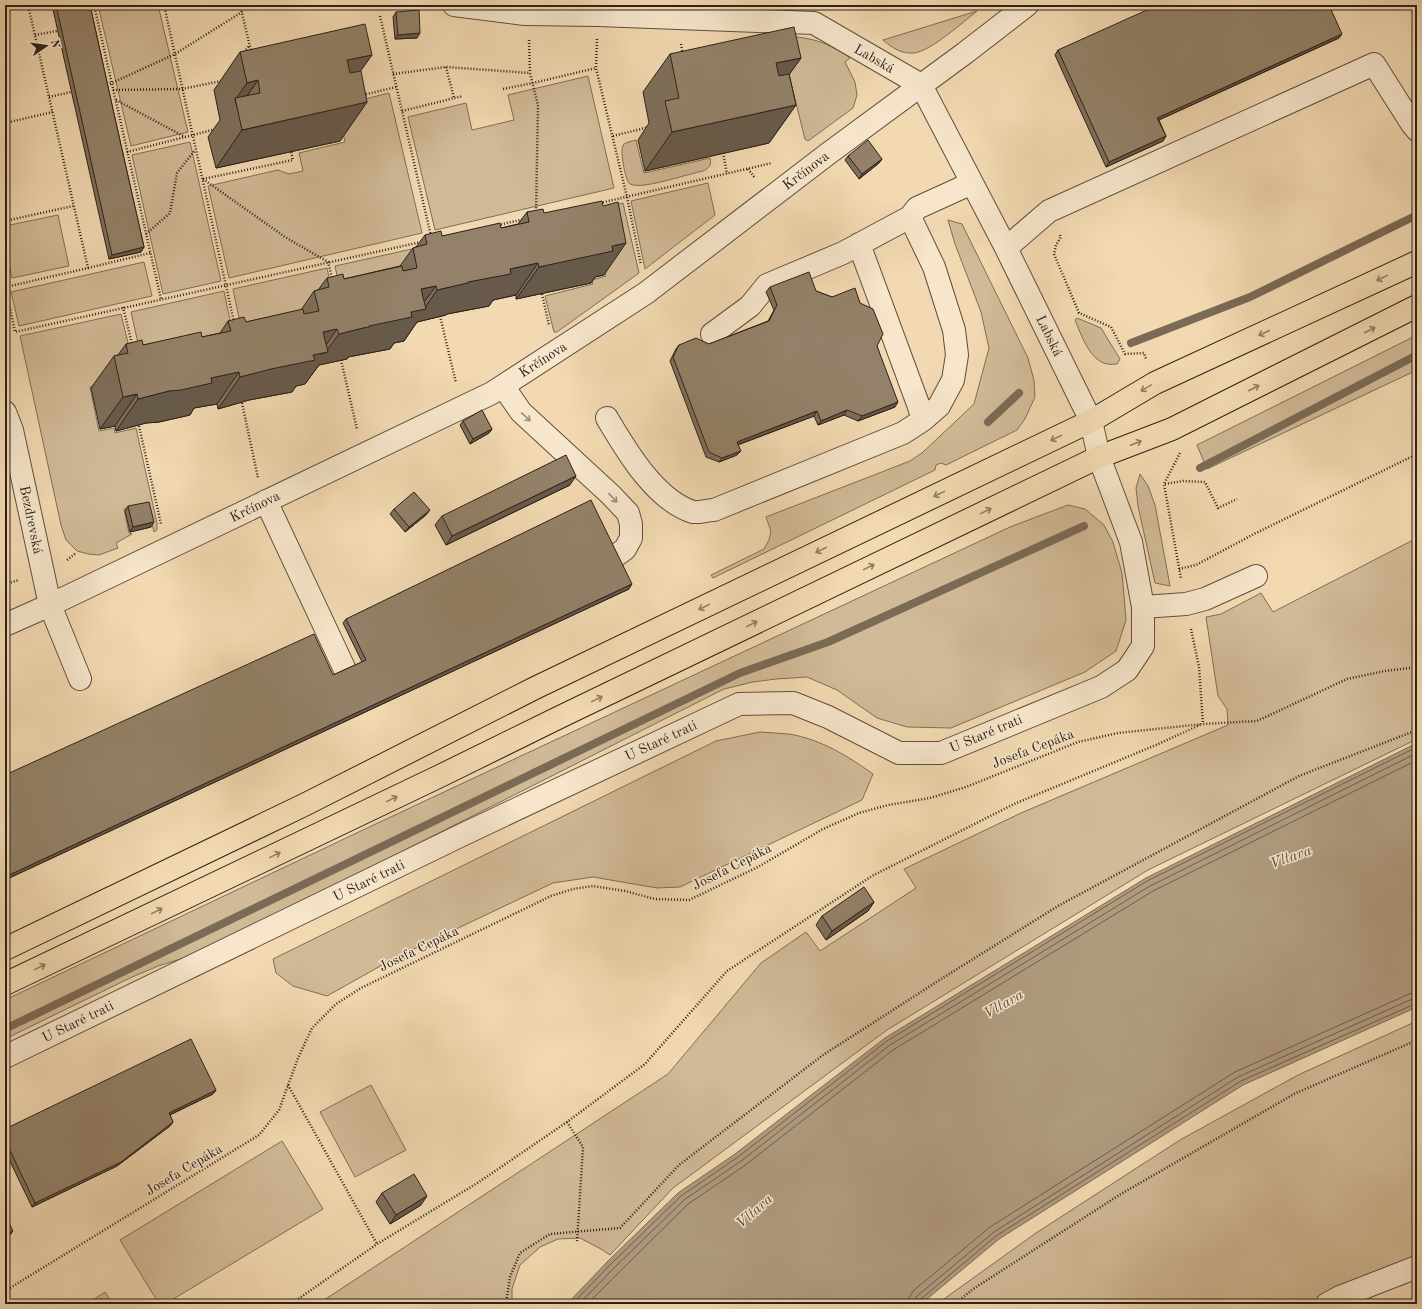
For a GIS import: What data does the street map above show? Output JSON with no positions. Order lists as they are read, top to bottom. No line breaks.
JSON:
{"streets":{"street":["Labská","Krčínova","Bezdrevská","U Staré trati"],"path":["Josefa Cepáka"]},"crossings":[["Labská","Krčínova"],["Labská","U Staré trati"],["Krčínova","Bezdrevská"]],"water":["Vltava"],"north":"right"}
